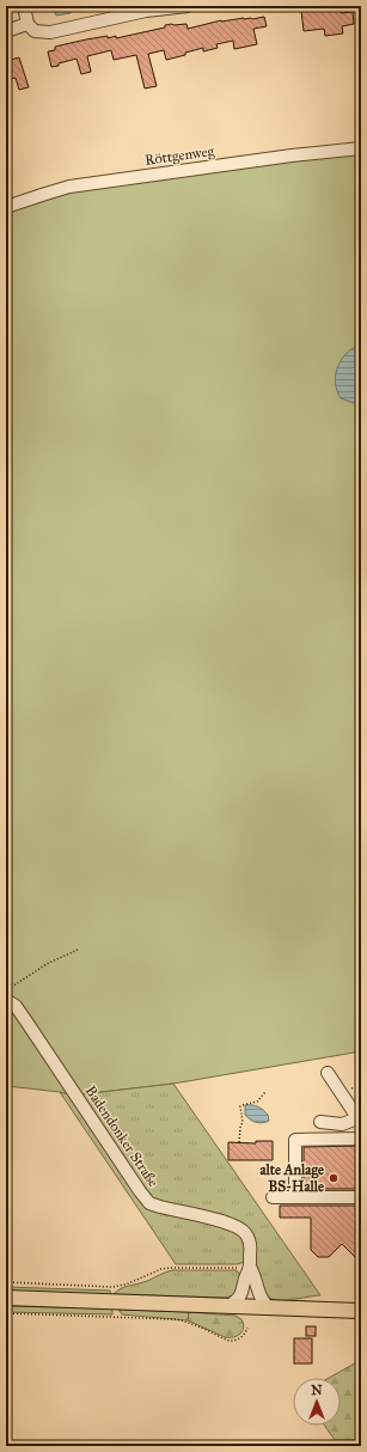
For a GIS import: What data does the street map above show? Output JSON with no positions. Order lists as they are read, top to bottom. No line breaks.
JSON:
{"streets":{"street":["Röttgenweg","Badendonker Straße"]},"places":["alte Anlage BS-Halle"],"north":"top"}
